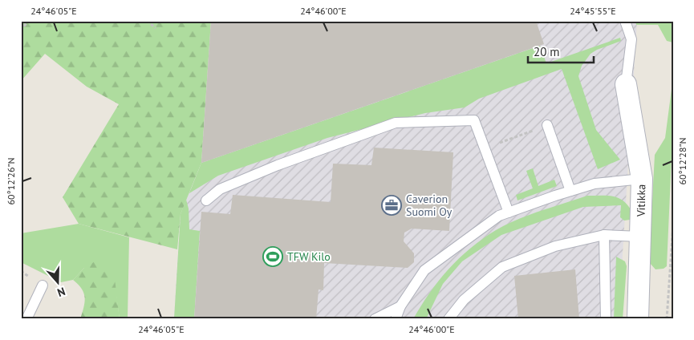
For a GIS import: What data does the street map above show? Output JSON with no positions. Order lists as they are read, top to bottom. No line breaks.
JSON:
{"streets":{"street":["Vitikka"]},"places":{"office":["Caverion Suomi Oy"],"sports":["TFW Kilo"]},"scale_bar":"20 m","north":"bottom","coordinates":["24°46'05\"E","24°46'00\"E","24°45'55\"E","60°12'28\"N","60°12'26\"N"]}
